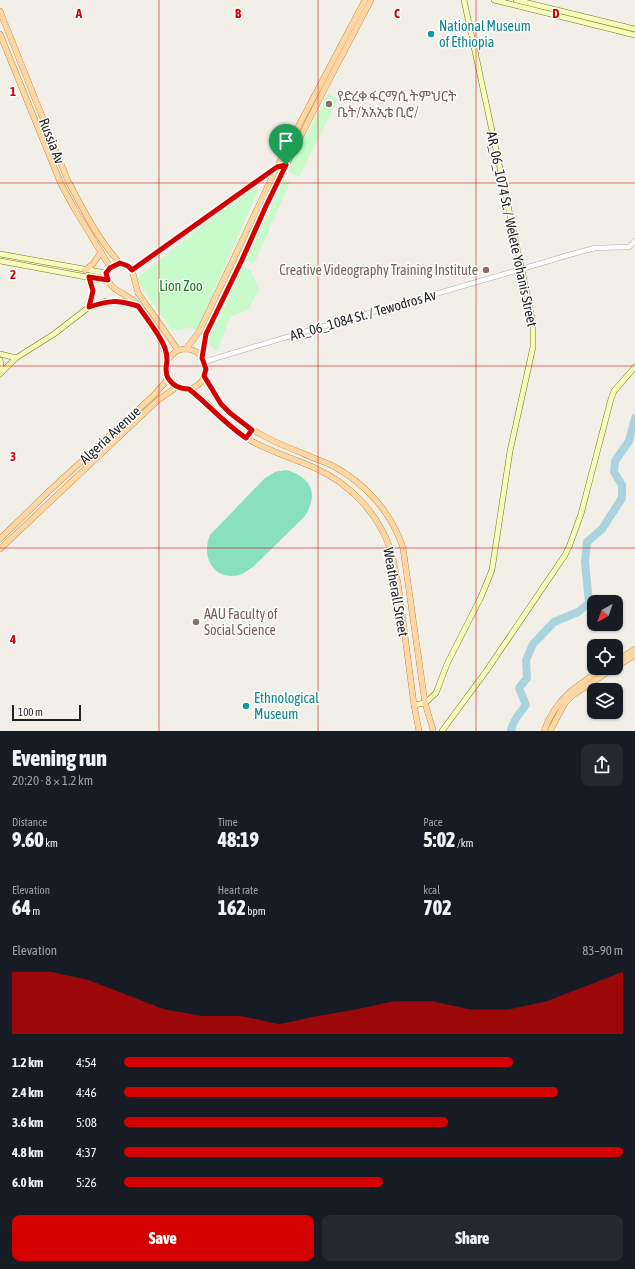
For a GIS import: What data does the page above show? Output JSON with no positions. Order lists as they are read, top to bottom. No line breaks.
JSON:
{"streets":{"main road":["Russia Av","AR_06_1074 St. / Welete Yohanis Street","Algeria Avenue","Weatherall Street"],"street":["AR_06_1084 St. / Tewodros Av"]},"crossings":[["AR_06_1074 St. / Welete Yohanis Street","AR_06_1084 St. / Tewodros Av"],["AR_06_1084 St. / Tewodros Av","Algeria Avenue"],["AR_06_1084 St. / Tewodros Av","Weatherall Street"],["Algeria Avenue","Weatherall Street"]],"parks":["Lion Zoo"],"places":["National Museum of Ethiopia","የድረቀ ፋርማሲ ትምህርት ቤት/አአኢቴ ቢሮ/","Creative Videography Training Institute","AAU Faculty of Social Science","Ethnological Museum"],"scale_bar":"100 m","north":"bottom left","page":{"scale":"100 m","heading":["Evening run","20:20 · 8 × 1.2 km"],"stats":[["Distance","9.60 km"],["Time","48:19"],["Pace","5:02 /km"],["Elevation","64 m"],["Heart rate","162 bpm"],["kcal","702"]],"chart":["Elevation","83–90 m"],"list":[{"name":"1.2 km","note":"4:54"},{"name":"2.4 km","note":"4:46"},{"name":"3.6 km","note":"5:08"},{"name":"4.8 km","note":"4:37"},{"name":"6.0 km","note":"5:26"}],"buttons":["Save","Share"]},"grid":{"columns":["A","B","C","D"],"rows":["1","2","3","4"]}}
